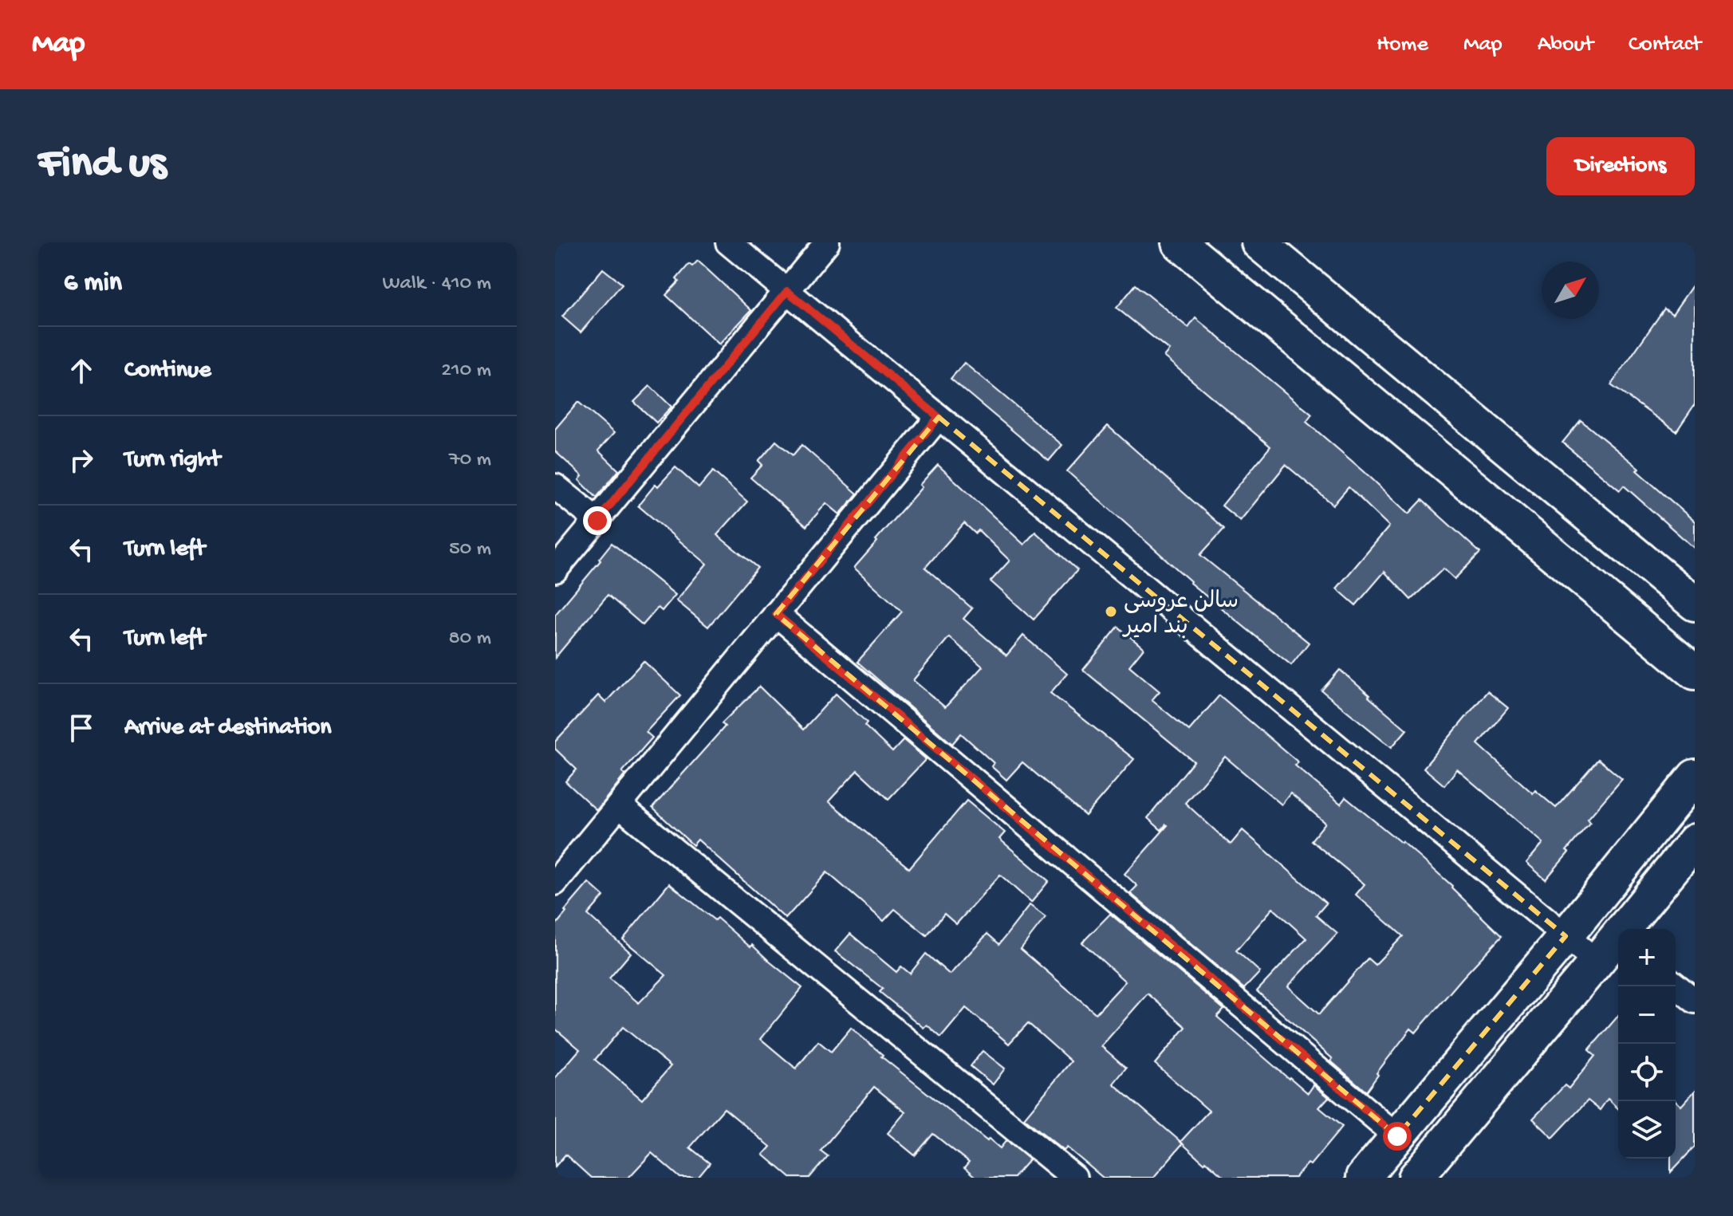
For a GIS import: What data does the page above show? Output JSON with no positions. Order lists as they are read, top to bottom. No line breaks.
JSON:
{"places":["سالن عروسی بند امیر"],"north":"top right","page":{"header":"Map","nav":["Home","Map","About","Contact"],"buttons":"Directions","title":"Find us","heading":["6 min","Walk · 410 m"],"list":[["Continue","210 m"],["Turn right","70 m"],["Turn left","50 m"],["Turn left","80 m"],"Arrive at destination"],"map_buttons":["+","−"]}}
